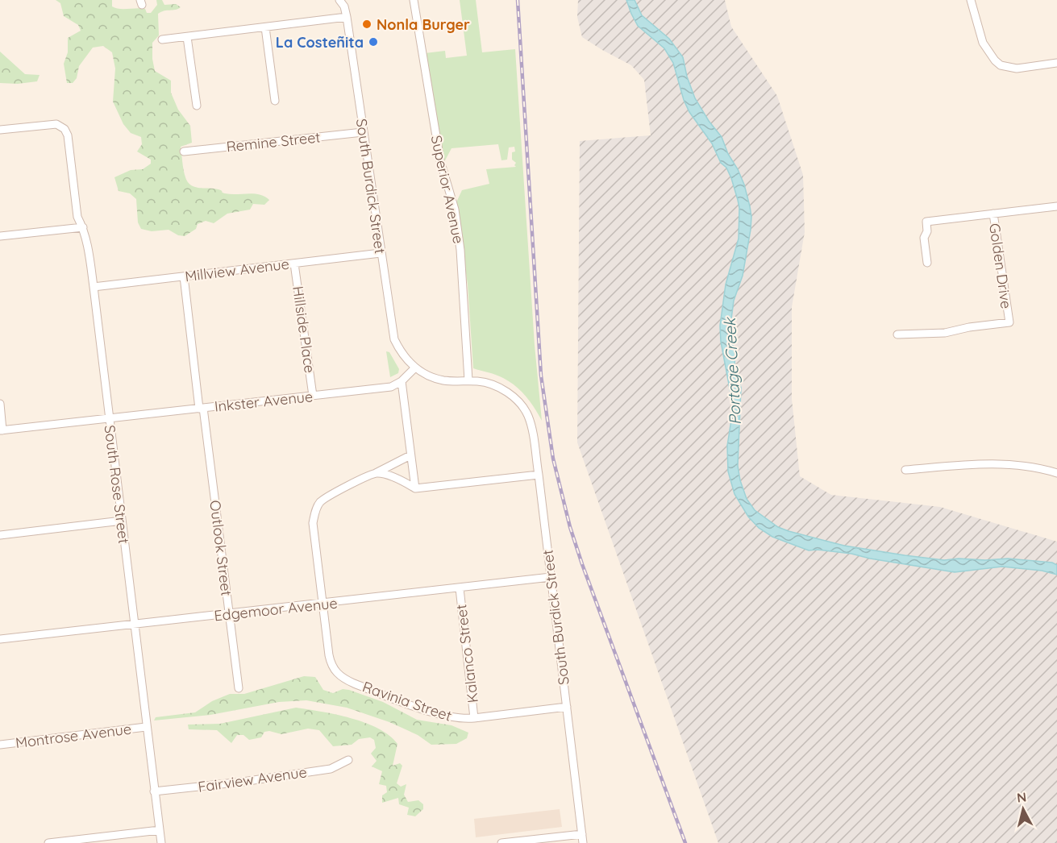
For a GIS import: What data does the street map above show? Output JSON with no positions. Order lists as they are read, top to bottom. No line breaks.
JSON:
{"streets":{"street":["Remine Street","South Burdick Street","Superior Avenue","Golden Drive","Millview Avenue","Hillside Place","Inkster Avenue","South Rose Street","Outlook Street","Edgemoor Avenue","Kalanco Street","Ravinia Street","Montrose Avenue","Fairview Avenue"]},"crossings":[["Remine Street","South Burdick Street"],["South Burdick Street","Superior Avenue"],["South Burdick Street","Millview Avenue"],["South Burdick Street","Inkster Avenue"],["South Burdick Street","Edgemoor Avenue"],["South Burdick Street","Ravinia Street"],["Millview Avenue","Hillside Place"],["Millview Avenue","South Rose Street"],["Millview Avenue","Outlook Street"],["Hillside Place","Inkster Avenue"],["Inkster Avenue","South Rose Street"],["Inkster Avenue","Outlook Street"],["South Rose Street","Edgemoor Avenue"],["South Rose Street","Montrose Avenue"],["South Rose Street","Fairview Avenue"],["Outlook Street","Edgemoor Avenue"],["Edgemoor Avenue","Kalanco Street"],["Edgemoor Avenue","Ravinia Street"],["Kalanco Street","Ravinia Street"]],"water":["Portage Creek"],"places":["Nonla Burger","La Costeñita"],"north":"top"}
